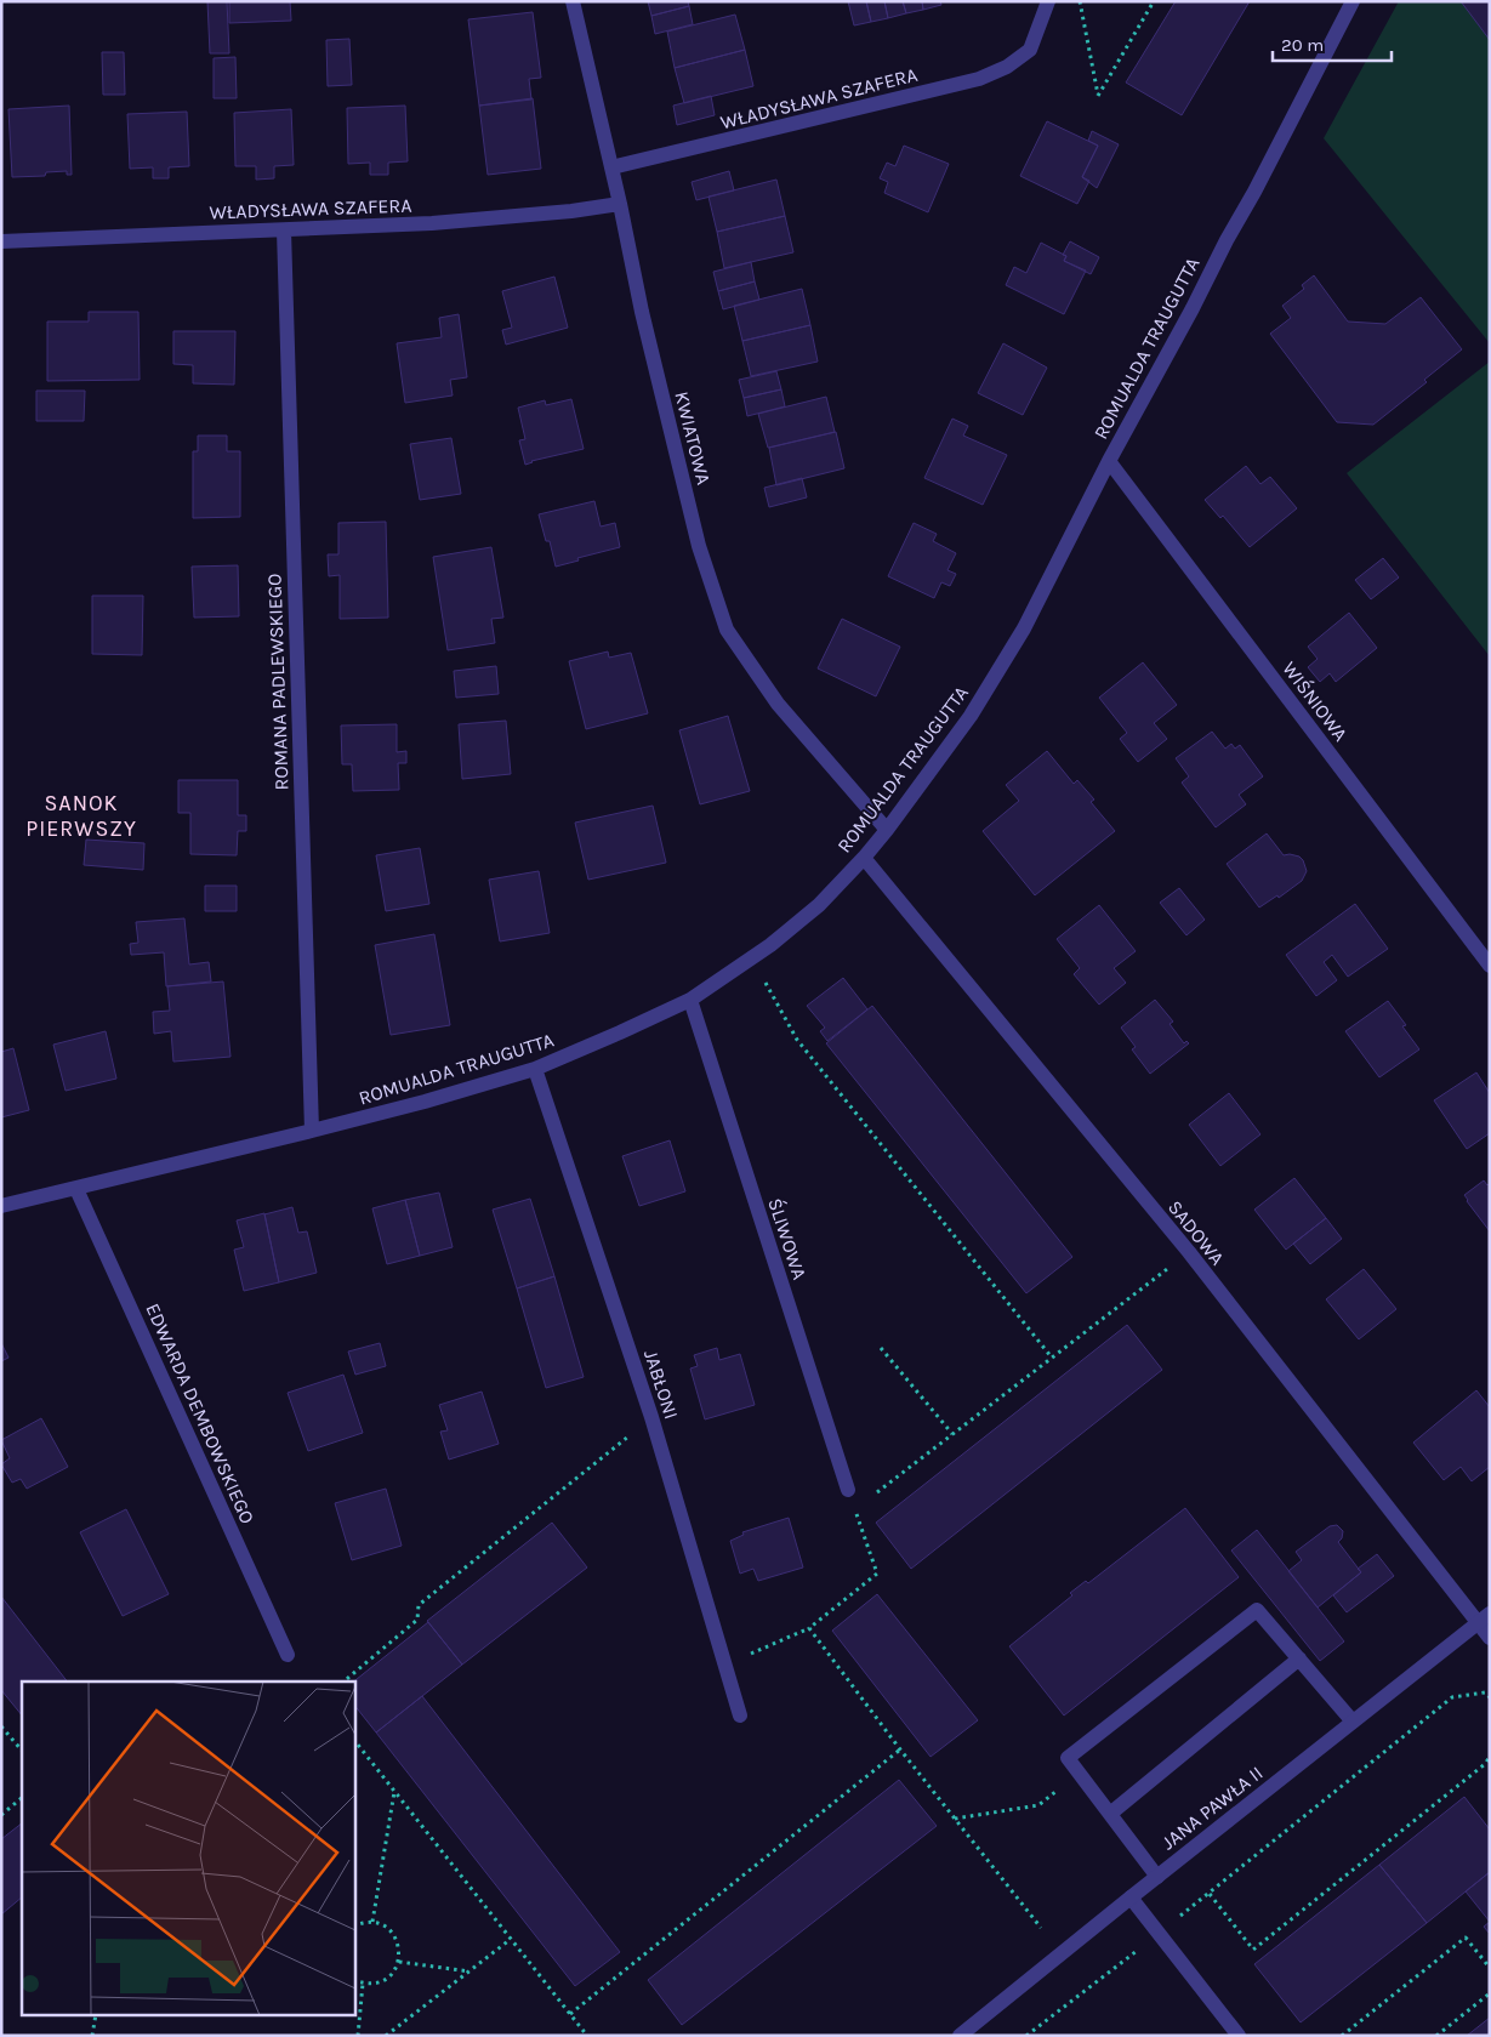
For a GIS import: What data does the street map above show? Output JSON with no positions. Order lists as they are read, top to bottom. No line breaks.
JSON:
{"streets":{"street":["WŁADYSŁAWA SZAFERA","ROMUALDA TRAUGUTTA","KWIATOWA","ROMANA PADLEWSKIEGO","WIŚNIOWA","SADOWA","ŚLIWOWA","JABŁONI","EDWARDA DEMBOWSKIEGO","JANA PAWŁA II"]},"crossings":[["WŁADYSŁAWA SZAFERA","KWIATOWA"],["WŁADYSŁAWA SZAFERA","ROMANA PADLEWSKIEGO"],["ROMUALDA TRAUGUTTA","KWIATOWA"],["ROMUALDA TRAUGUTTA","ROMANA PADLEWSKIEGO"],["ROMUALDA TRAUGUTTA","WIŚNIOWA"],["ROMUALDA TRAUGUTTA","SADOWA"],["ROMUALDA TRAUGUTTA","ŚLIWOWA"],["ROMUALDA TRAUGUTTA","JABŁONI"],["ROMUALDA TRAUGUTTA","EDWARDA DEMBOWSKIEGO"],["SADOWA","JANA PAWŁA II"]],"districts":["SANOK PIERWSZY"],"scale_bar":"20 m"}
